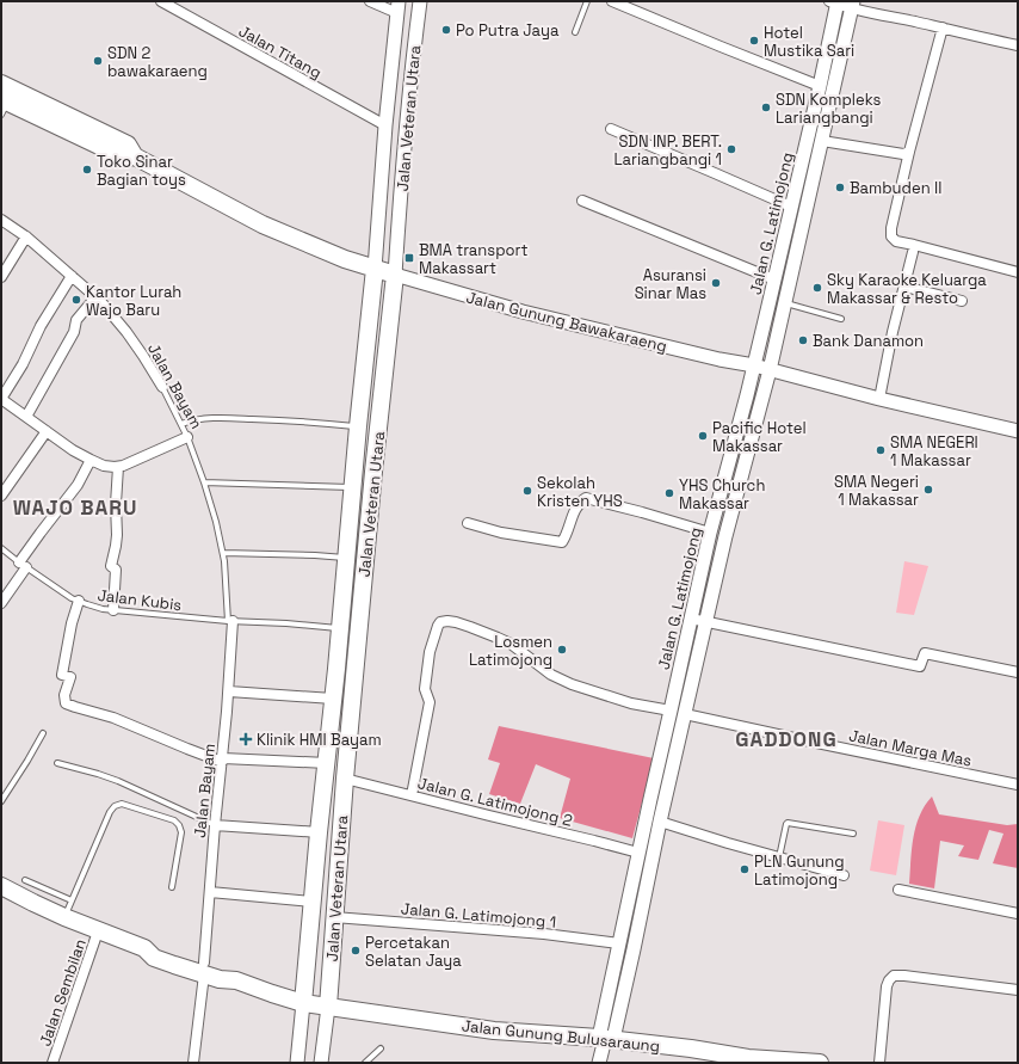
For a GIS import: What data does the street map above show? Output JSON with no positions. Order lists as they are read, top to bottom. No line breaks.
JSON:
{"streets":{"highway":["Jalan Veteran Utara","Jalan Gunung Bawakaraeng","Jalan Gunung Bulusaraung"],"main road":["Jalan G. Latimojong"],"street":["Jalan Titang","Jalan Bayam","Jalan Marga Mas","Jalan G. Latimojong 2","Jalan G. Latimojong 1","Jalan Sembilan"],"lane":["Jalan Kubis"]},"crossings":[["Jalan Titang","Jalan Veteran Utara"],["Jalan Veteran Utara","Jalan Gunung Bawakaraeng"],["Jalan Veteran Utara","Jalan Kubis"],["Jalan Veteran Utara","Jalan G. Latimojong 2"],["Jalan Veteran Utara","Jalan G. Latimojong 1"],["Jalan Veteran Utara","Jalan Gunung Bulusaraung"],["Jalan G. Latimojong","Jalan Gunung Bawakaraeng"],["Jalan G. Latimojong","Jalan Marga Mas"],["Jalan G. Latimojong","Jalan G. Latimojong 2"],["Jalan G. Latimojong","Jalan G. Latimojong 1"],["Jalan G. Latimojong","Jalan Gunung Bulusaraung"],["Jalan Bayam","Jalan Kubis"],["Jalan Bayam","Jalan Gunung Bulusaraung"],["Jalan Sembilan","Jalan Gunung Bulusaraung"]],"districts":["WAJO BARU","GADDONG"],"places":{"other":["Po Putra Jaya","Hotel Mustika Sari","SDN 2 bawakaraeng","SDN Kompleks Lariangbangi","SDN INP. BERT. Lariangbangi 1","Toko Sinar Bagian toys","Bambuden II","Asuransi Sinar Mas","Sky Karaoke Keluarga Makassar & Resto","Kantor Lurah Wajo Baru","Bank Danamon","Pacific Hotel Makassar","SMA NEGERI 1 Makassar","SMA Negeri 1 Makassar","Sekolah Kristen YHS","YHS Church Makassar","Losmen Latimojong","PLN Gunung Latimojong","Percetakan Selatan Jaya"],"transit":["BMA transport Makassart"],"health":["Klinik HMI Bayam"]}}
